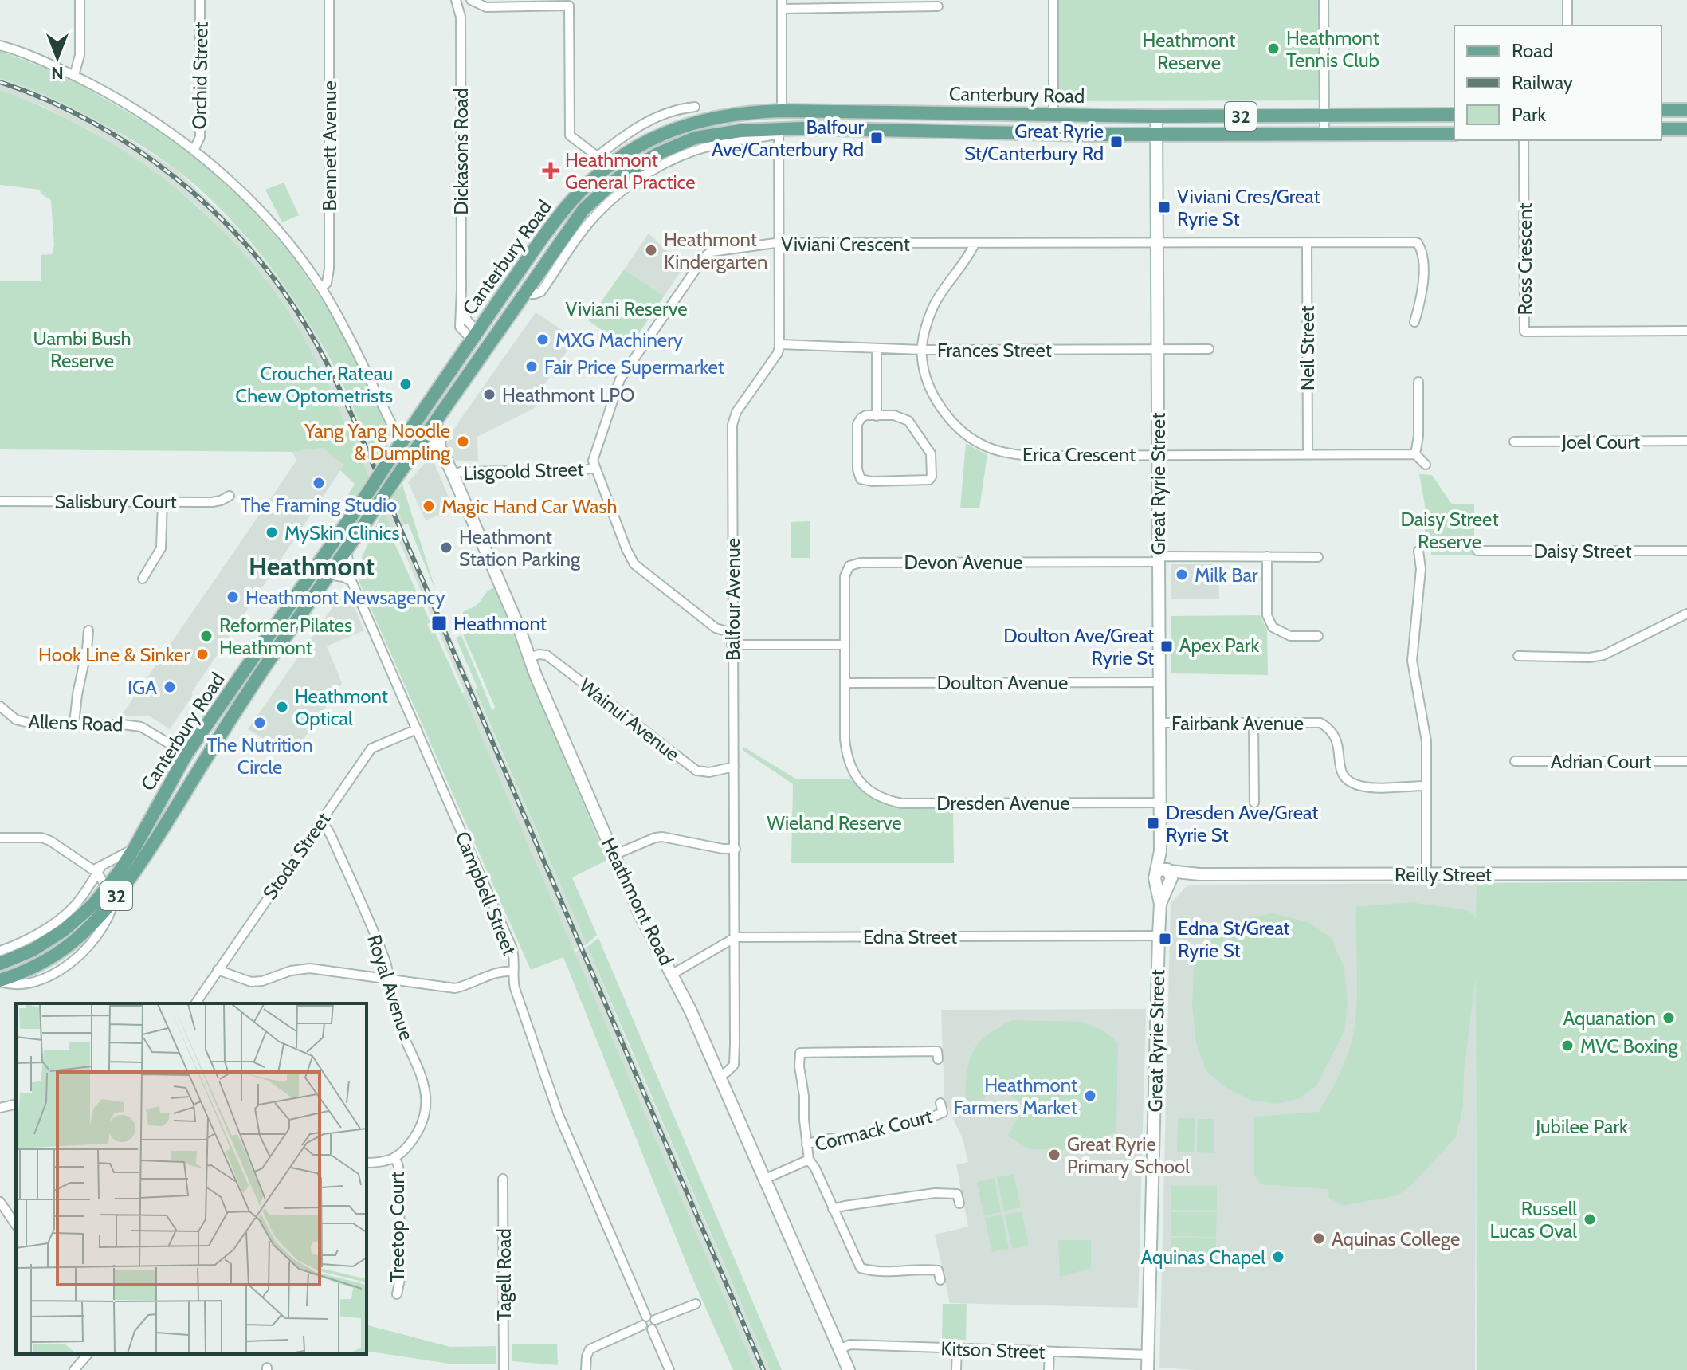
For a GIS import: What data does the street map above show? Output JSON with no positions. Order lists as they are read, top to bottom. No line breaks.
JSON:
{"streets":{"main road":["Canterbury Road","32"],"street":["Orchid Street","Bennett Avenue","Dickasons Road","Viviani Crescent","Ross Crescent","Neil Street","Frances Street","Joel Court","Erica Crescent","Lisgoold Street","Great Ryrie Street","Salisbury Court","Daisy Street","Devon Avenue","Balfour Avenue","Doulton Avenue","Wainui Avenue","Allens Road","Fairbank Avenue","Adrian Court","Dresden Avenue","Stoda Street","Reilly Street","Campbell Street","Heathmont Road","Edna Street","Royal Avenue","Cormack Court","Treetop Court","Tagell Road","Kitson Street"]},"crossings":[["Canterbury Road","Dickasons Road"],["Canterbury Road","Great Ryrie Street"],["Canterbury Road","Balfour Avenue"],["Canterbury Road","Allens Road"],["Canterbury Road","Campbell Street"],["Canterbury Road","Heathmont Road"],["Viviani Crescent","Neil Street"],["Viviani Crescent","Erica Crescent"],["Viviani Crescent","Lisgoold Street"],["Viviani Crescent","Great Ryrie Street"],["Viviani Crescent","Balfour Avenue"],["Neil Street","Erica Crescent"],["Frances Street","Erica Crescent"],["Frances Street","Great Ryrie Street"],["Frances Street","Balfour Avenue"],["Erica Crescent","Great Ryrie Street"],["Lisgoold Street","Heathmont Road"],["Great Ryrie Street","Devon Avenue"],["Great Ryrie Street","Doulton Avenue"],["Great Ryrie Street","Fairbank Avenue"],["Great Ryrie Street","Dresden Avenue"],["Great Ryrie Street","Reilly Street"],["Great Ryrie Street","Edna Street"],["Great Ryrie Street","Kitson Street"],["Balfour Avenue","Wainui Avenue"],["Balfour Avenue","Heathmont Road"],["Balfour Avenue","Edna Street"],["Doulton Avenue","Dresden Avenue"],["Wainui Avenue","Heathmont Road"],["Stoda Street","Campbell Street"],["Stoda Street","Royal Avenue"],["Heathmont Road","Edna Street"],["Heathmont Road","Kitson Street"],["Royal Avenue","Treetop Court"]],"districts":["Heathmont"],"parks":["Heathmont Reserve","Viviani Reserve","Uambi Bush Reserve","Daisy Street Reserve","Apex Park","Wieland Reserve","Jubilee Park"],"places":{"other":["Heathmont Tennis Club","Heathmont Kindergarten","MXG Machinery","Fair Price Supermarket","Croucher Rateau Chew Optometrists","Heathmont LPO","Yang Yang Noodle & Dumpling","The Framing Studio","Magic Hand Car Wash","MySkin Clinics","Heathmont Station Parking","Milk Bar","Heathmont Newsagency","Reformer Pilates Heathmont","Hook Line & Sinker","IGA","Heathmont Optical","The Nutrition Circle","Aquanation","MVC Boxing","Heathmont Farmers Market","Great Ryrie Primary School","Russell Lucas Oval","Aquinas College","Aquinas Chapel"],"transit":["Balfour Ave/Canterbury Rd","Great Ryrie St/Canterbury Rd","Viviani Cres/Great Ryrie St","Heathmont","Doulton Ave/Great Ryrie St","Dresden Ave/Great Ryrie St","Edna St/Great Ryrie St"],"health":["Heathmont General Practice"]},"legend":["Road","Railway","Park"],"north":"bottom"}
